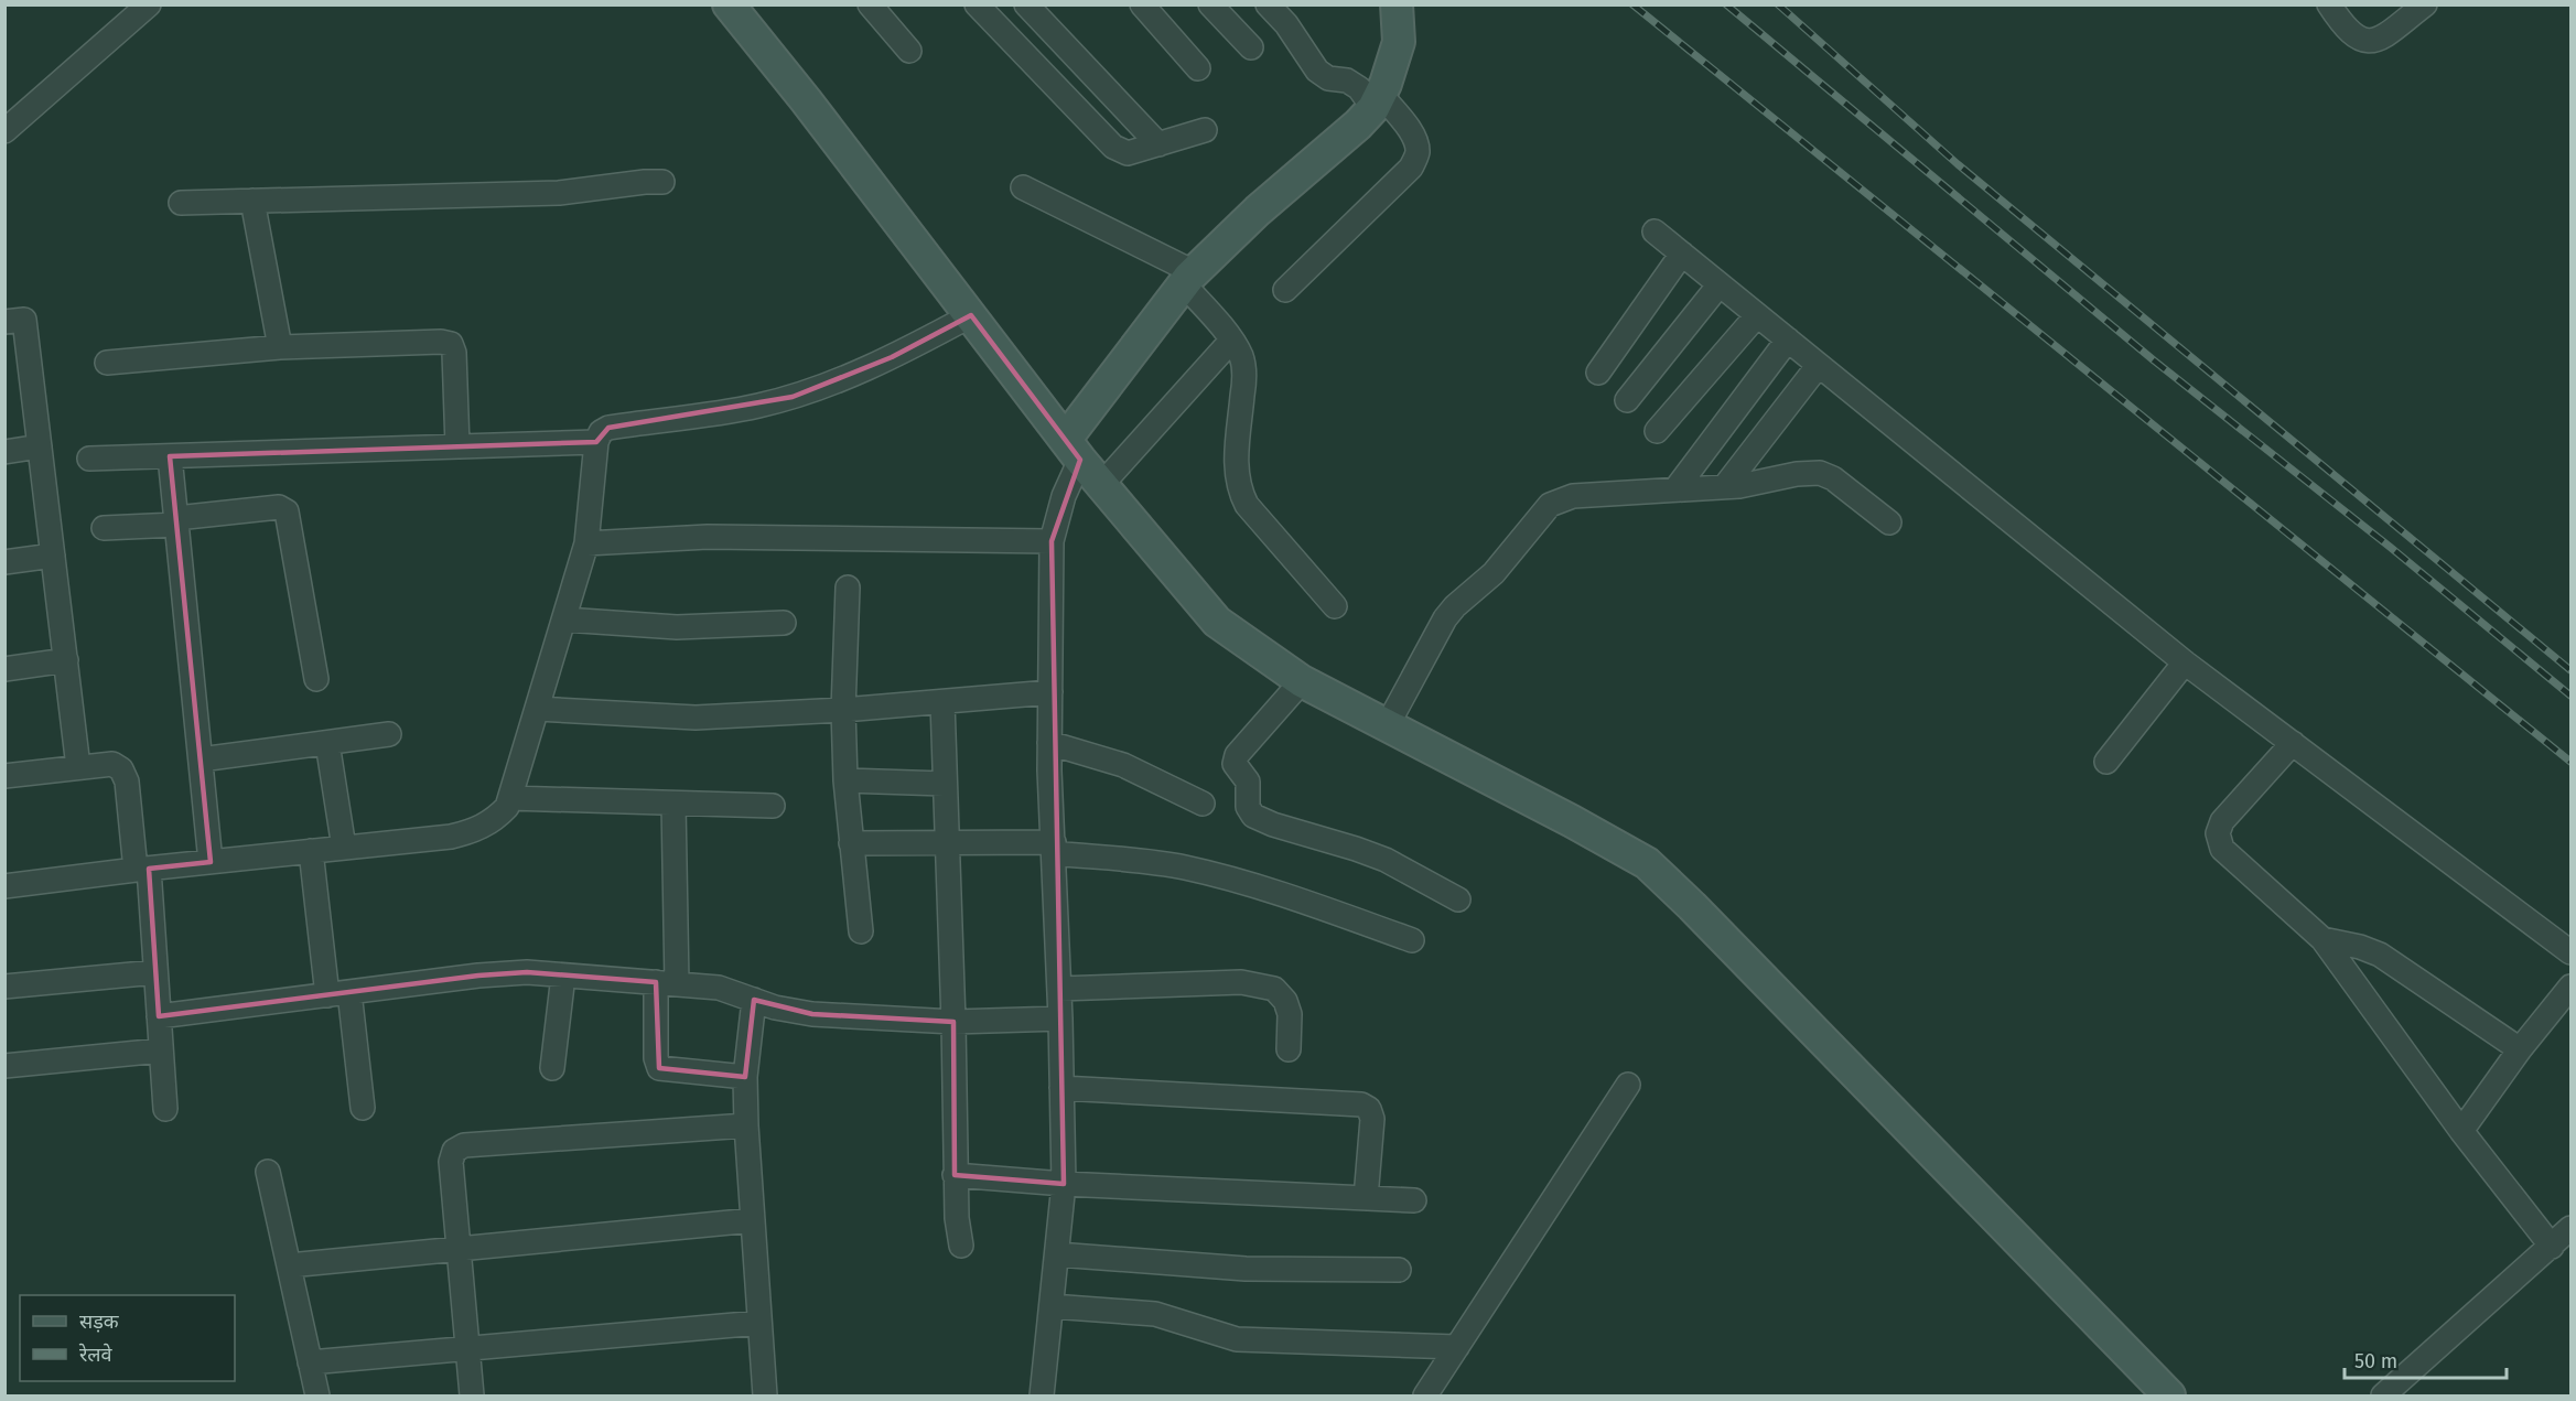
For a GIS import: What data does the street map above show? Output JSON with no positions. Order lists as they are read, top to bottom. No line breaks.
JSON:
{"legend":["सड़क","रेलवे"],"scale_bar":"50 m"}
